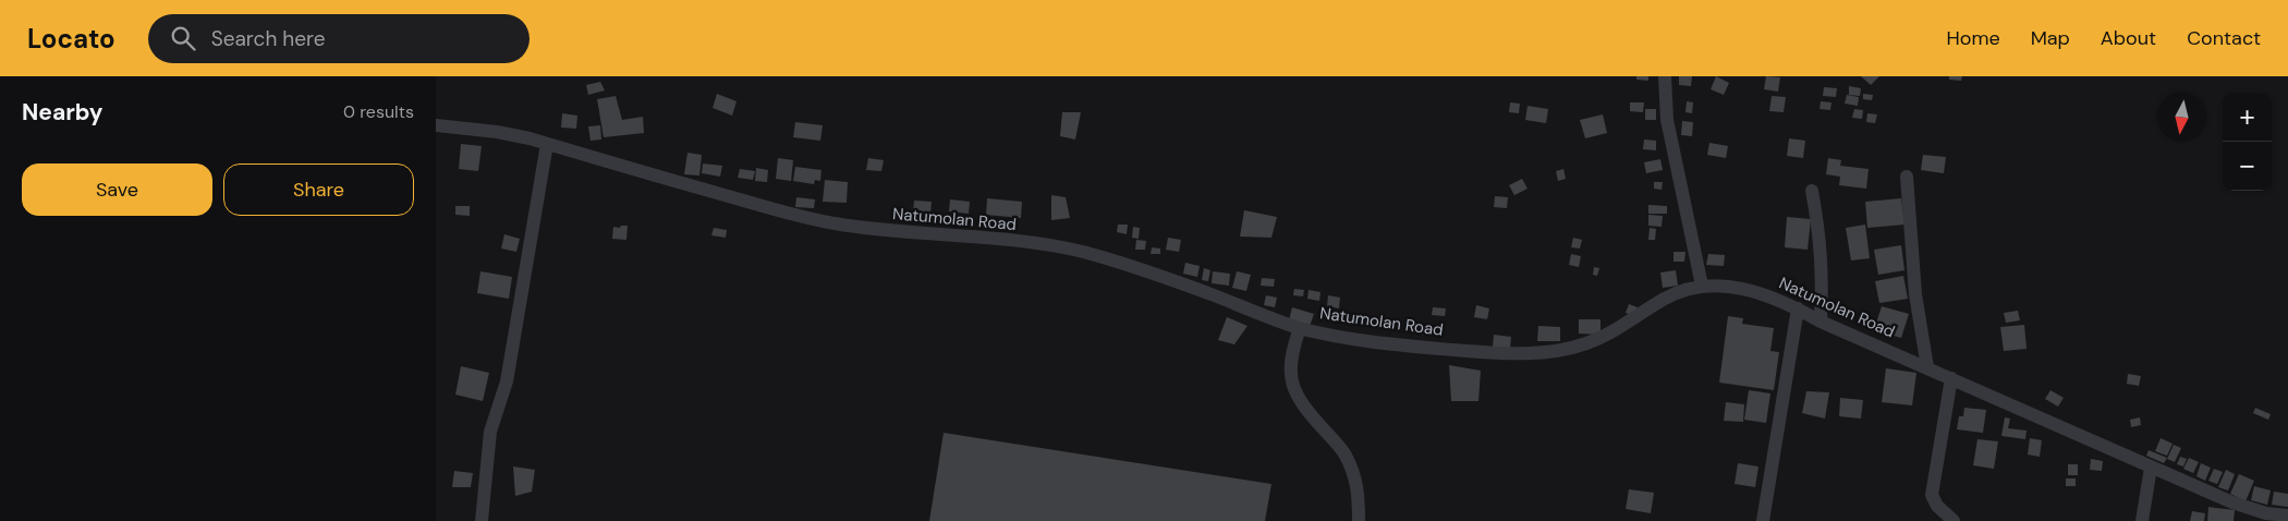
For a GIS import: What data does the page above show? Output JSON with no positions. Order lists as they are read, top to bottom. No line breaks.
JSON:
{"streets":{"street":["Natumolan Road"]},"north":"bottom","page":{"header":"Locato","search":"Search here","nav":["Home","Map","About","Contact"],"heading":["Nearby","0 results"],"map_buttons":["+","−"],"buttons":["Save","Share"]}}
